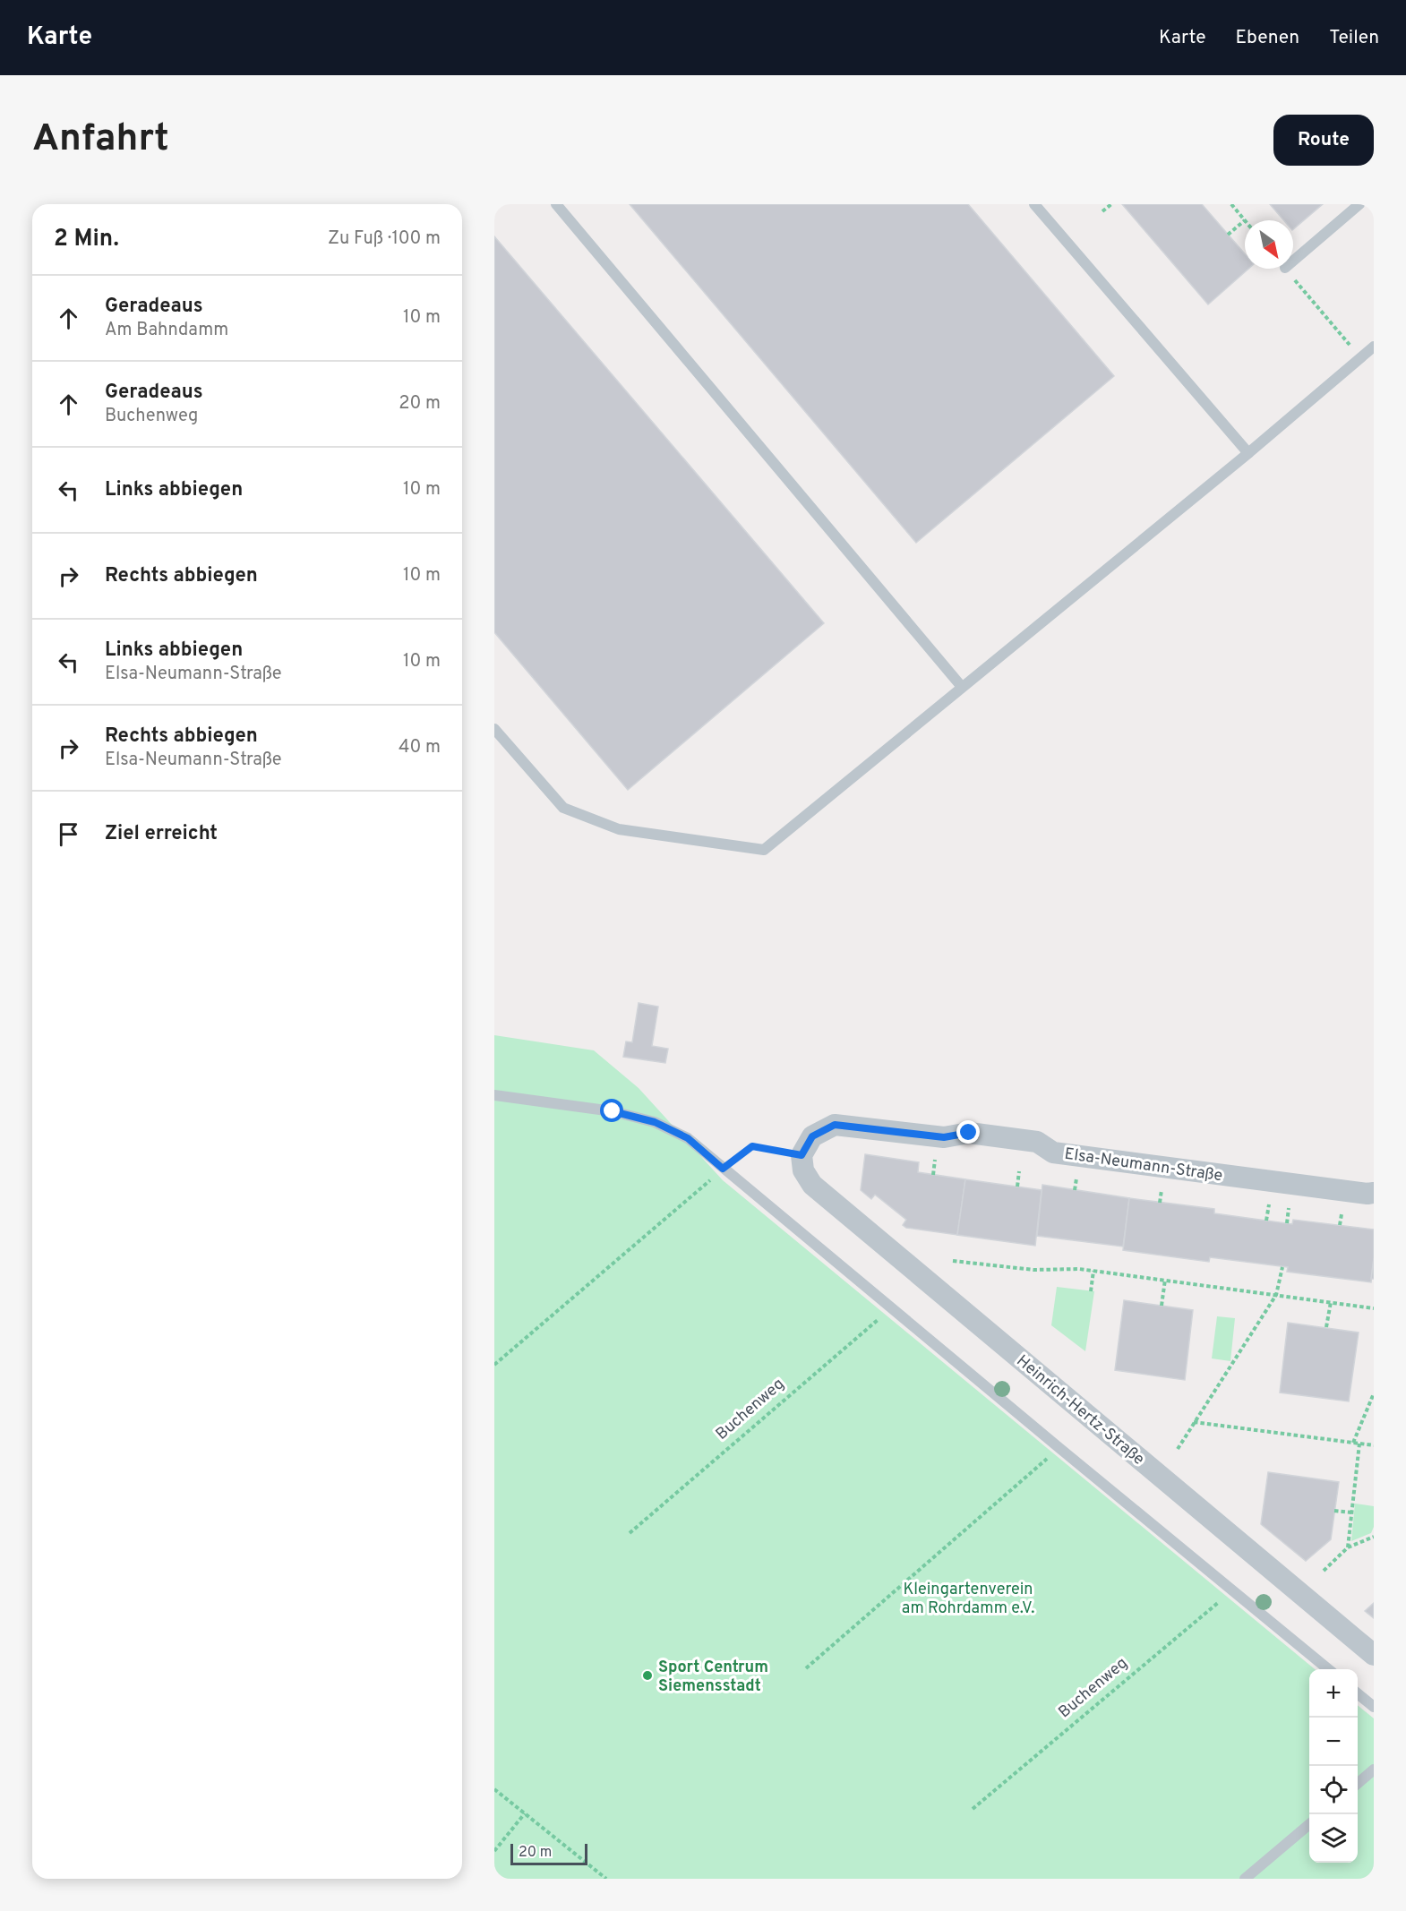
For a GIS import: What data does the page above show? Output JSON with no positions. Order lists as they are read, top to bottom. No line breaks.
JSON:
{"streets":{"street":["Elsa-Neumann-Straße","Heinrich-Hertz-Straße"],"path":["Buchenweg"]},"crossings":[["Elsa-Neumann-Straße","Heinrich-Hertz-Straße"]],"parks":["Kleingartenverein am Rohrdamm e.V."],"places":["Sport Centrum Siemensstadt"],"scale_bar":"20 m","north":"bottom right","page":{"header":"Karte","nav":["Karte","Ebenen","Teilen"],"buttons":"Route","title":"Anfahrt","heading":["2 Min.","Zu Fuß · 100 m"],"list":[["Geradeaus","Am Bahndamm","10 m"],["Geradeaus","Buchenweg","20 m"],["Links abbiegen","10 m"],["Rechts abbiegen","10 m"],["Links abbiegen","Elsa-Neumann-Straße","10 m"],["Rechts abbiegen","Elsa-Neumann-Straße","40 m"],"Ziel erreicht"],"map_buttons":["+","−"],"scale":"20 m"}}
